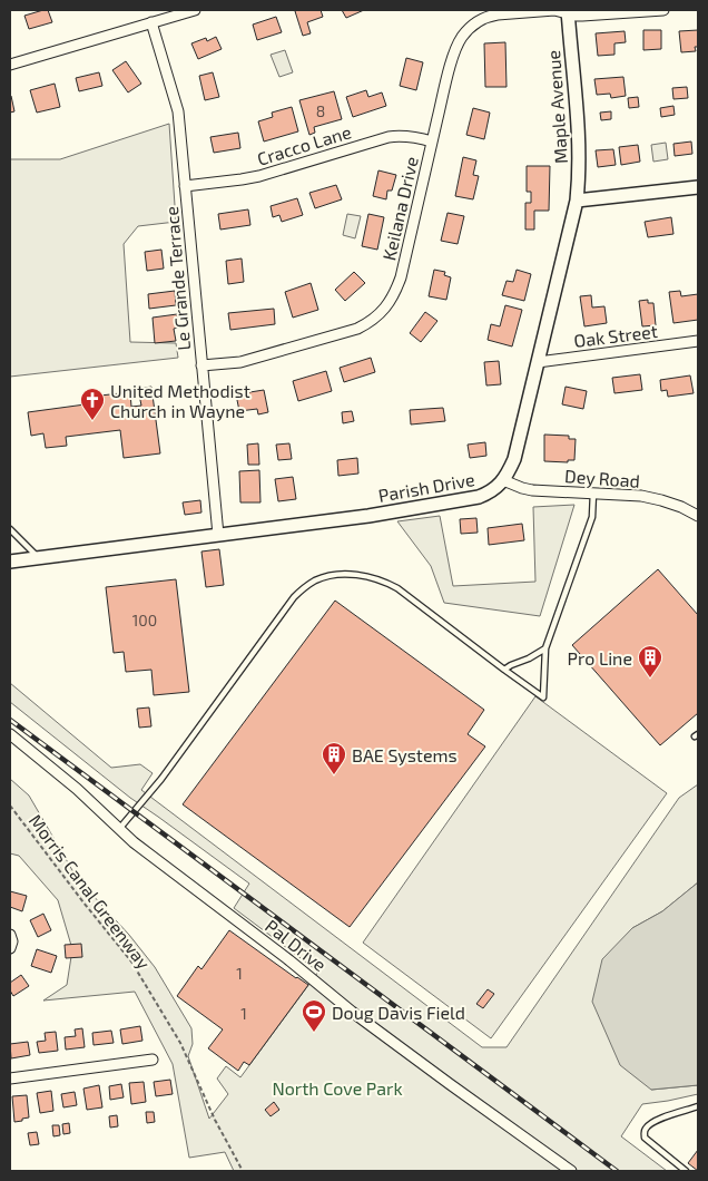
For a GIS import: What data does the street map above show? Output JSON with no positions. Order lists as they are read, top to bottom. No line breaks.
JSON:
{"streets":{"street":["Maple Avenue","Cracco Lane","Keilana Drive","Le Grande Terrace","Oak Street","Dey Road","Parish Drive","Pal Drive"],"path":["Morris Canal Greenway"]},"crossings":[["Maple Avenue","Keilana Drive"],["Cracco Lane","Keilana Drive"],["Cracco Lane","Le Grande Terrace"],["Keilana Drive","Le Grande Terrace"],["Le Grande Terrace","Parish Drive"],["Dey Road","Parish Drive"]],"parks":["North Cove Park"],"places":{"church":["United Methodist Church in Wayne"],"building":["Pro Line","BAE Systems"],"sports":["Doug Davis Field"]},"house_numbers":["8","100","1","1"]}
